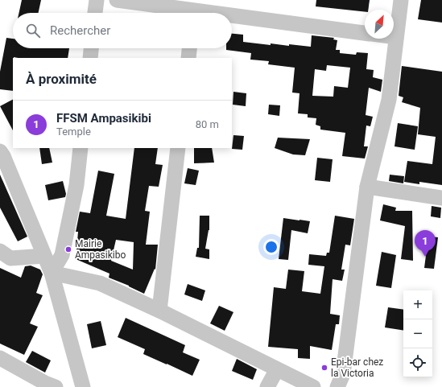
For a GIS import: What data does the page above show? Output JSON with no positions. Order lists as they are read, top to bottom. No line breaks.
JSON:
{"places":["Mairie Ampasikibo","Epi-bar chez la Victoria"],"north":"top right","page":{"search":"Rechercher","heading":"À proximité","list":[{"mark":"1","name":"FFSM Ampasikibi","note":"Temple","value":"80 m"}],"pins":"1","map_buttons":["+","−"]}}
